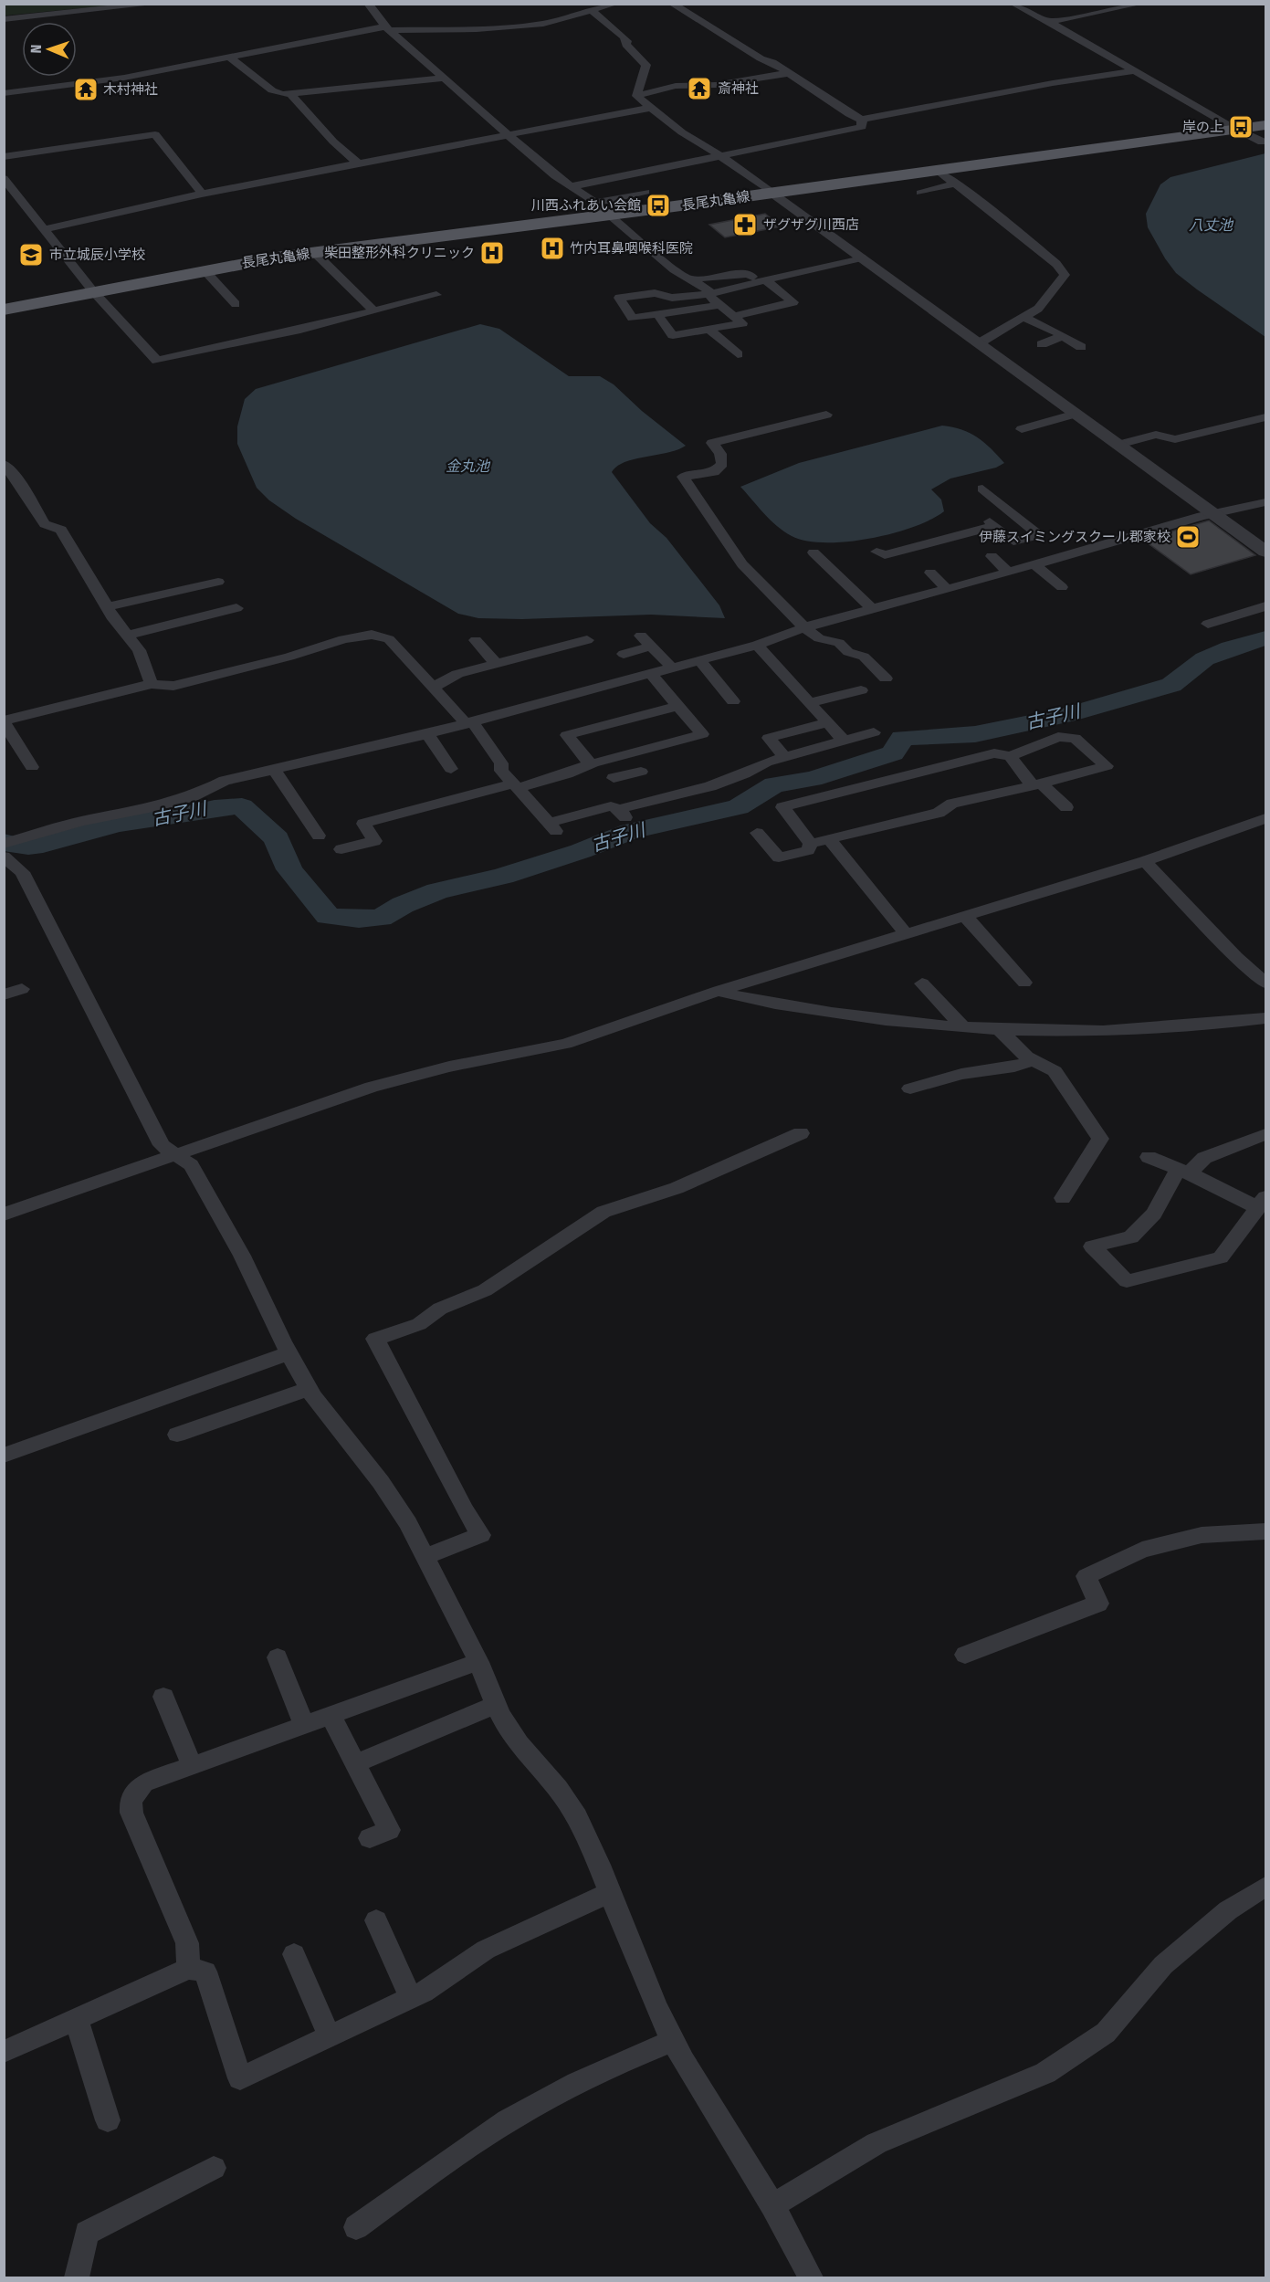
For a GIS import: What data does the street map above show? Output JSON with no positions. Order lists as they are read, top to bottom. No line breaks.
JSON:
{"streets":{"main road":["長尾丸亀線"]},"water":["八丈池","金丸池","古子川"],"places":{"temple":["斎神社","木村神社"],"bus stop":["岸の上","川西ふれあい会館"],"pharmacy":["ザグザグ川西店"],"hospital":["竹内耳鼻咽喉科医院","柴田整形外科クリニック"],"school or university":["市立城辰小学校"],"sports":["伊藤スイミングスクール郡家校"]},"north":"left"}
